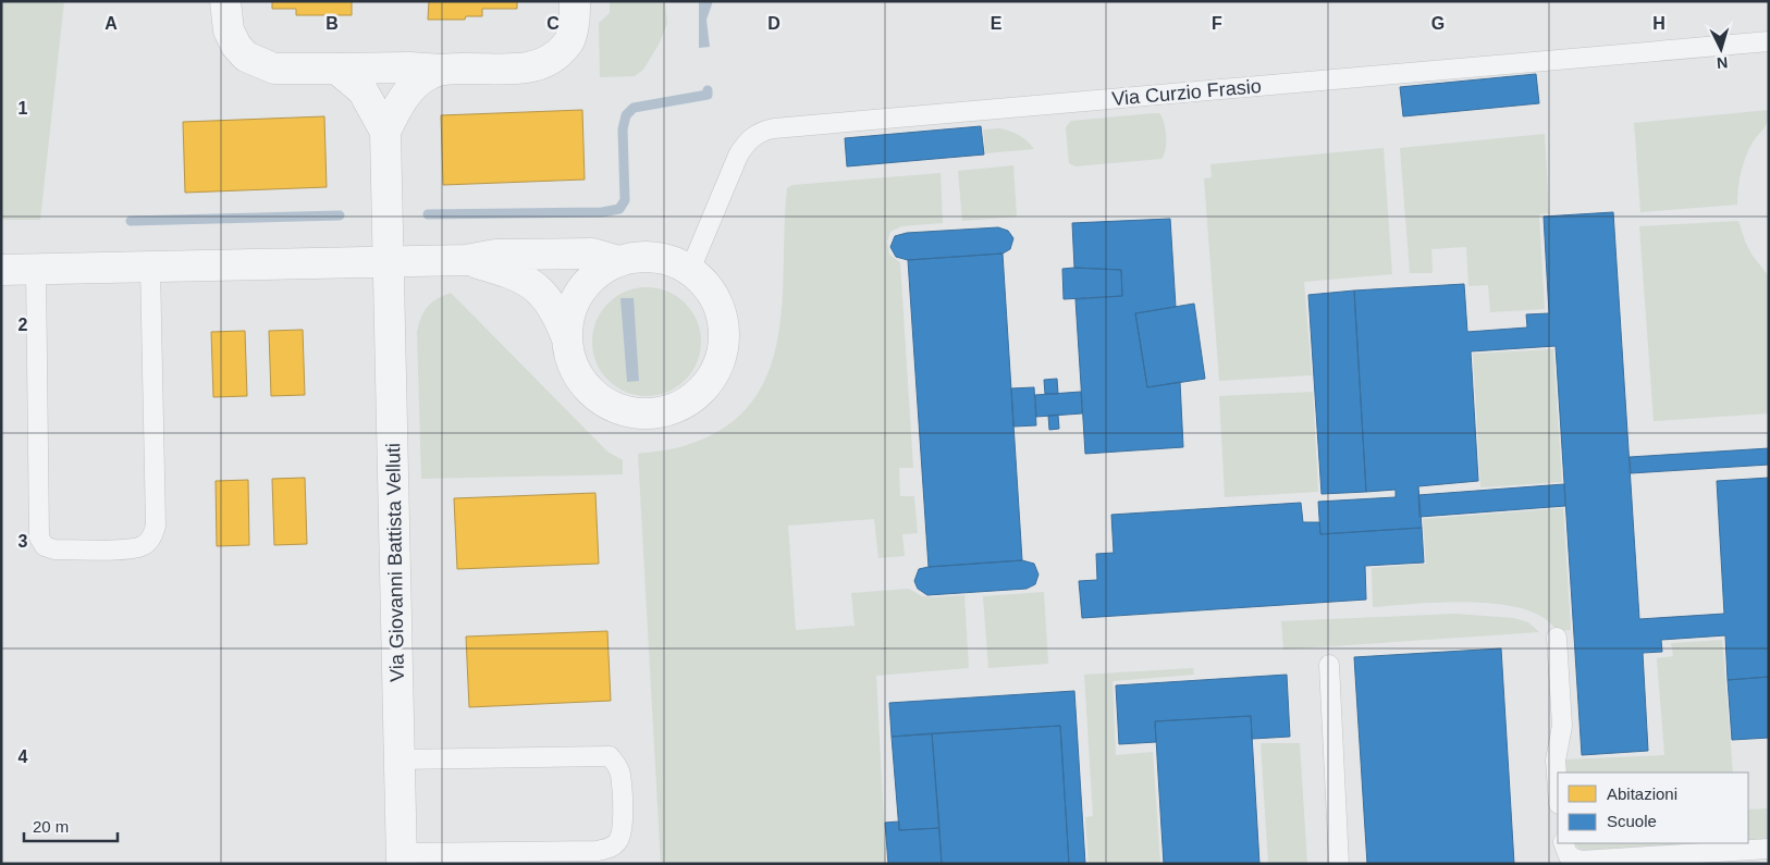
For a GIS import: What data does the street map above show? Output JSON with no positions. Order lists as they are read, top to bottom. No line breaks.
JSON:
{"streets":{"street":["Via Giovanni Battista Velluti"],"lane":["Via Curzio Frasio"]},"legend":["Abitazioni","Scuole"],"scale_bar":"20 m","north":"bottom","grid":{"columns":["A","B","C","D","E","F","G","H"],"rows":["1","2","3","4"]}}
